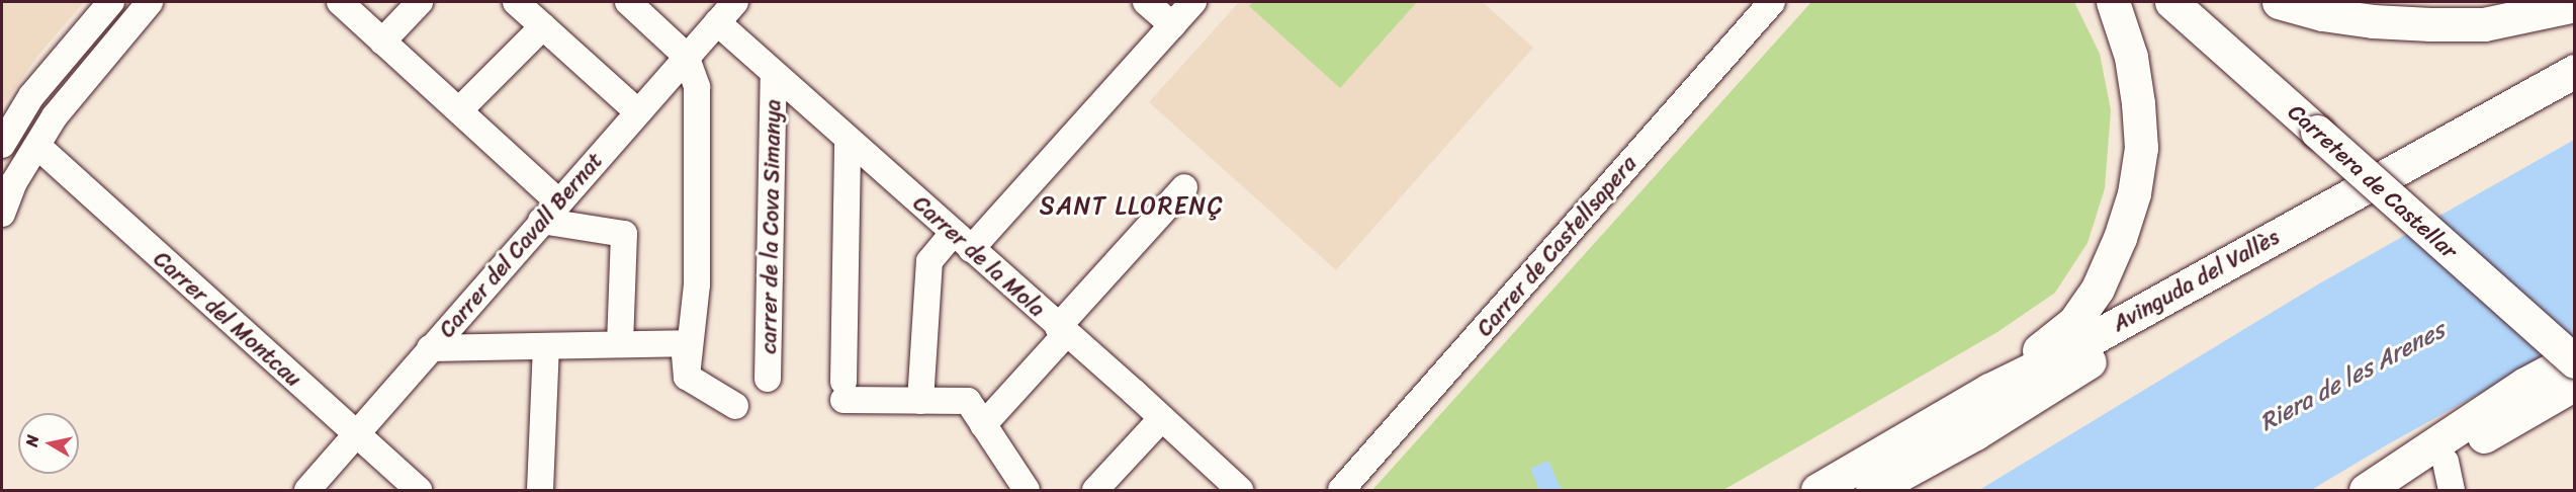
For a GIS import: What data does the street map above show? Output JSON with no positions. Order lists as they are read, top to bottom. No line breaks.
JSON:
{"streets":{"main road":["Carretera de Castellar","Avinguda del Vallès"],"street":["carrer de la Cova Simanya","Carrer del Cavall Bernat","Carrer de Castellsapera","Carrer de la Mola","Carrer del Montcau"]},"crossings":[["carrer de la Cova Simanya","Carrer de la Mola"],["Carrer del Cavall Bernat","Carrer de la Mola"],["Carrer del Cavall Bernat","Carrer del Montcau"]],"districts":["SANT LLORENÇ"],"water":["Riera de les Arenes"],"north":"left"}
